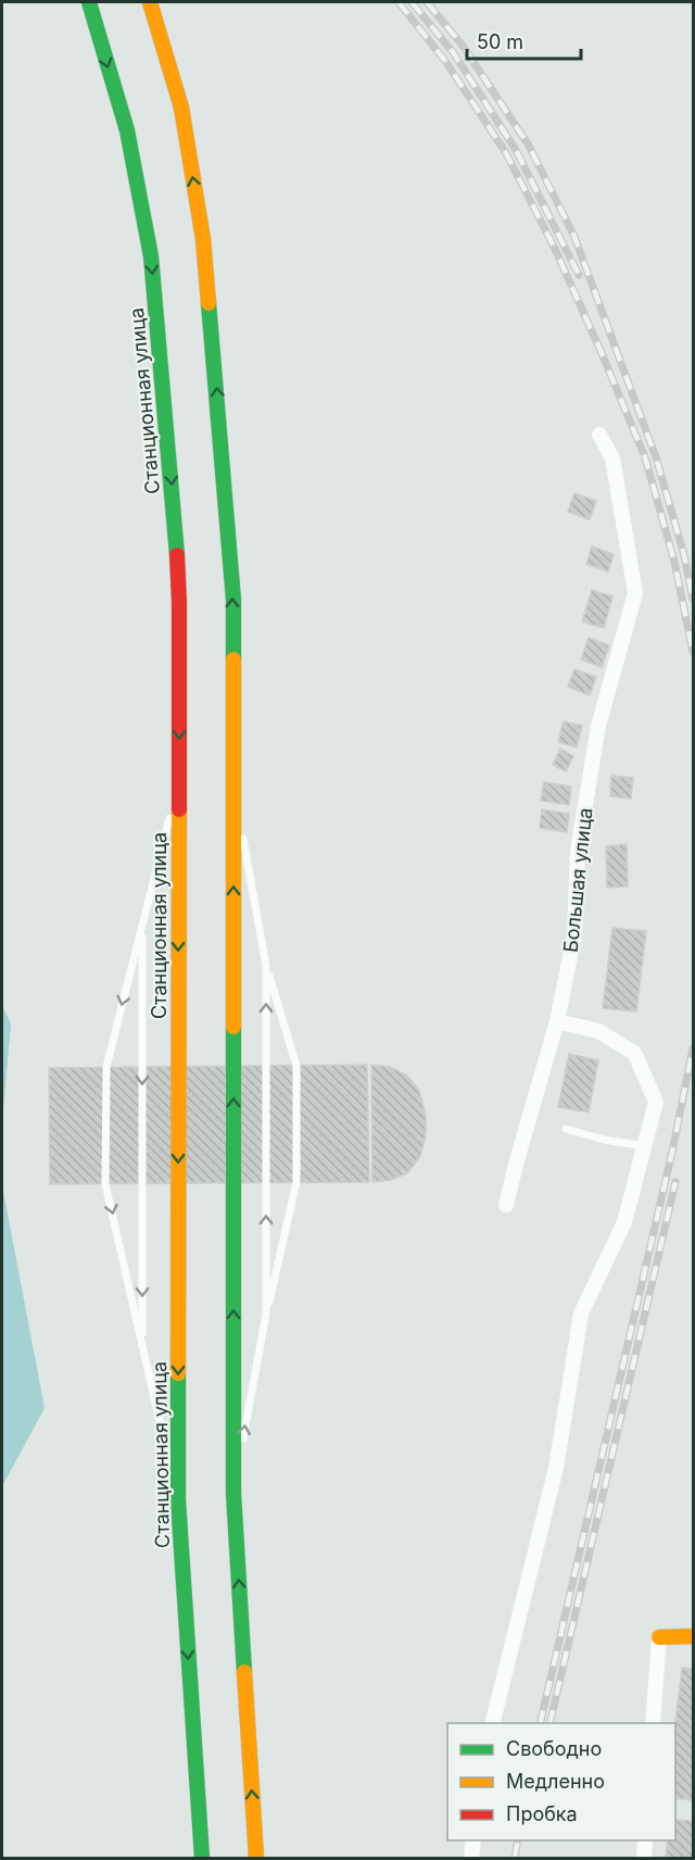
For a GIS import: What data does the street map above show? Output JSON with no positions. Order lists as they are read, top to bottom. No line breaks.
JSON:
{"streets":{"main road":["Станционная улица"],"street":["Большая улица"]},"legend":["Свободно","Медленно","Пробка"],"scale_bar":"50 m"}
